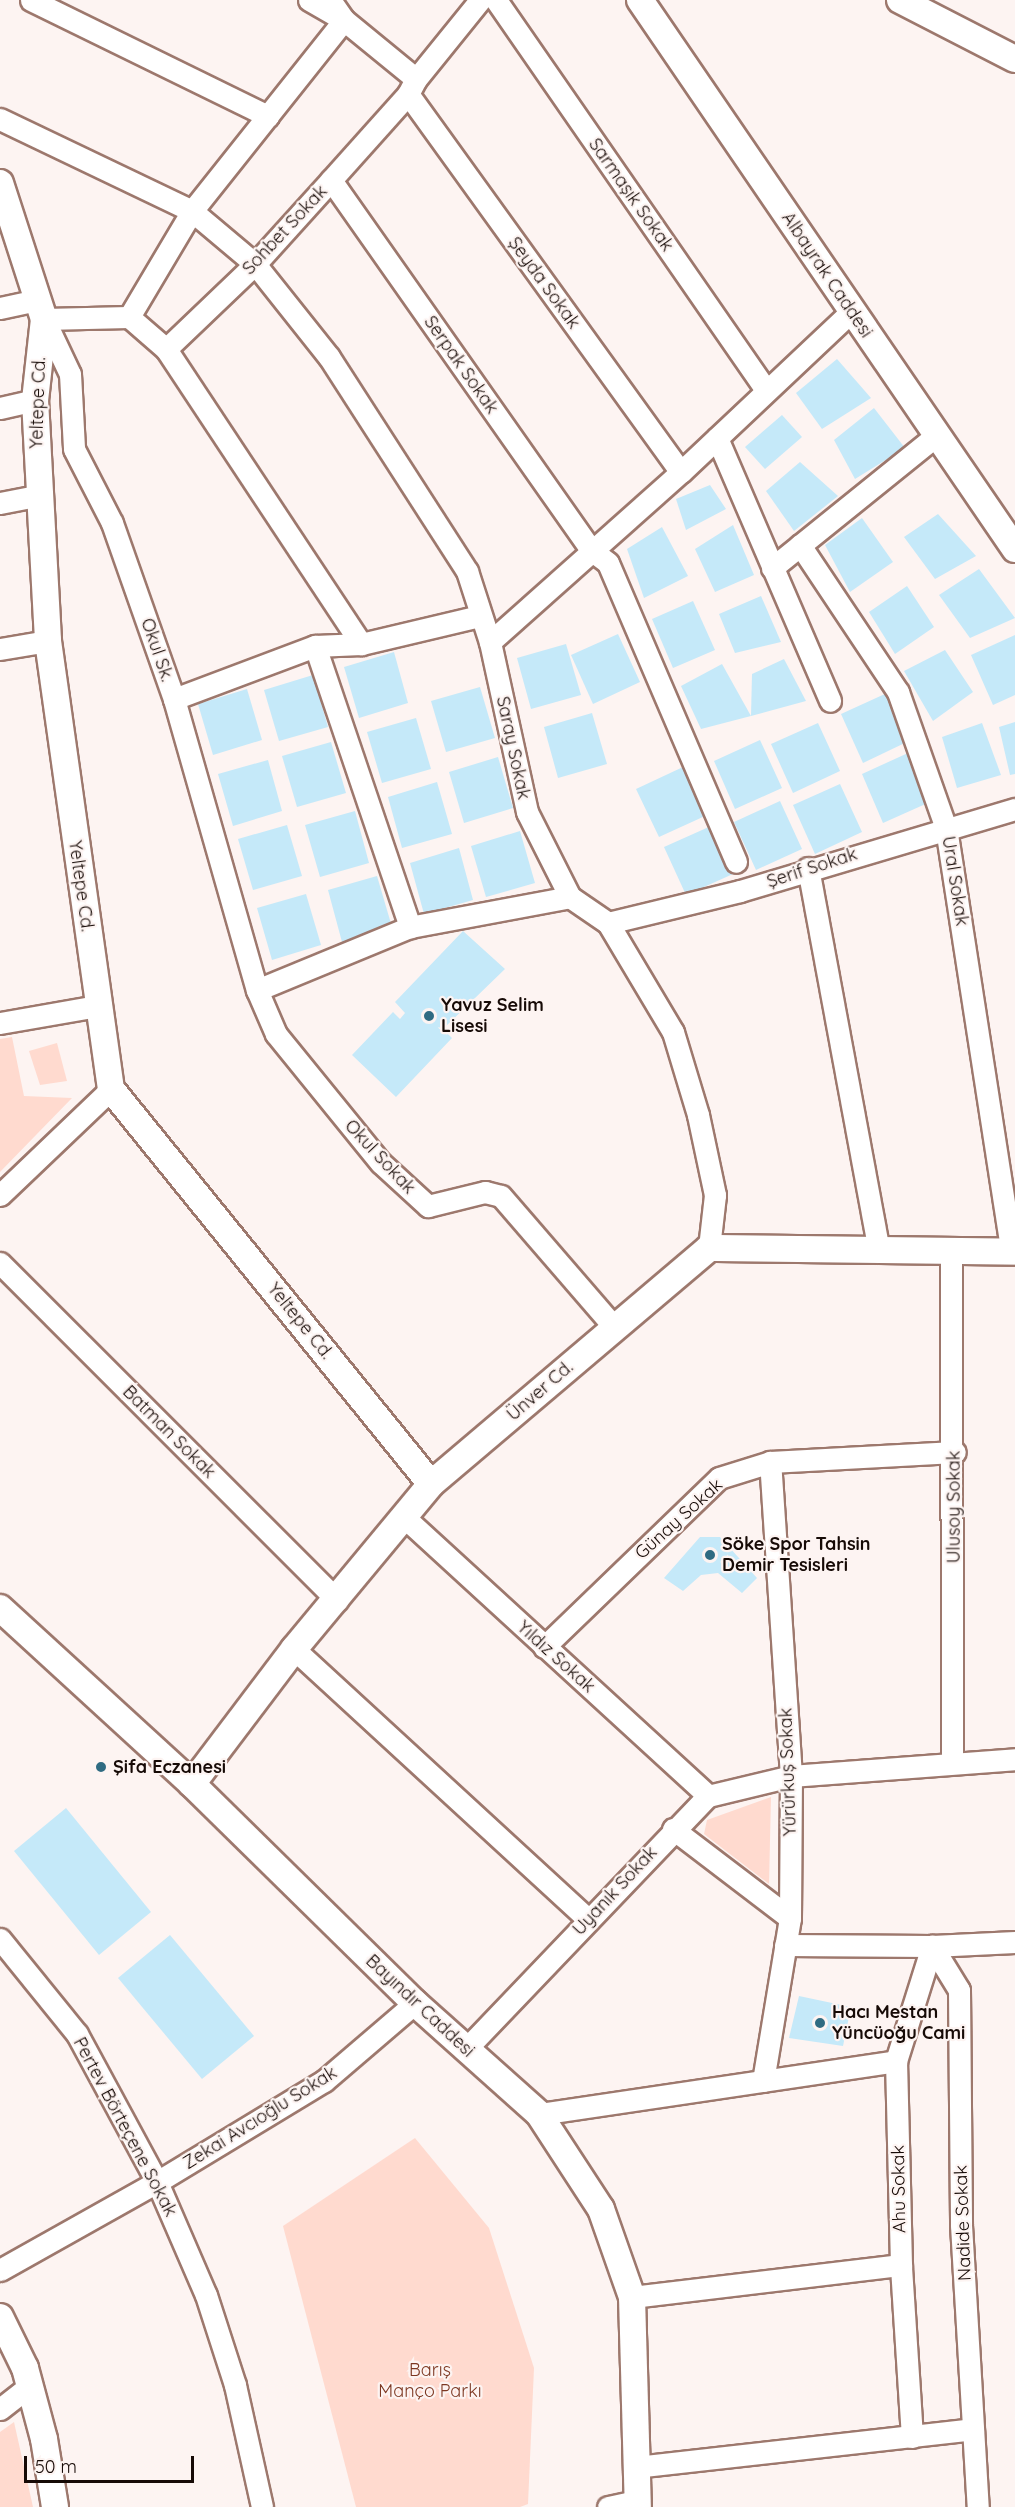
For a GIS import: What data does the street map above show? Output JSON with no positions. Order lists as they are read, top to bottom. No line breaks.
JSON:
{"streets":{"street":["Sarmaşık Sokak","Sohbet Sokak","Albayrak Caddesi","Şeyda Sokak","Serpak Sokak","Yeltepe Cd.","Okul Sk.","Saray Sokak","Şerif Sokak","Ural Sokak","Okul Sokak","Ünver Cd.","Batman Sokak","Ulusoy Sokak","Günay Sokak","Yıldız Sokak","Yürürkuş Sokak","Uyanık Sokak","Bayındır Caddesi","Zekai Avcıoğlu Sokak","Pertev Börteçene Sokak","Ahu Sokak","Nadide Sokak"]},"crossings":[["Sohbet Sokak","Şeyda Sokak"],["Sohbet Sokak","Serpak Sokak"],["Sohbet Sokak","Saray Sokak"],["Yeltepe Cd.","Okul Sk."],["Yeltepe Cd.","Ünver Cd."],["Okul Sk.","Okul Sokak"],["Saray Sokak","Şerif Sokak"],["Saray Sokak","Ünver Cd."],["Şerif Sokak","Ural Sokak"],["Okul Sokak","Ünver Cd."],["Ünver Cd.","Batman Sokak"],["Ünver Cd.","Yıldız Sokak"],["Ünver Cd.","Bayındır Caddesi"],["Ulusoy Sokak","Günay Sokak"],["Ulusoy Sokak","Uyanık Sokak"],["Günay Sokak","Yıldız Sokak"],["Günay Sokak","Yürürkuş Sokak"],["Yıldız Sokak","Uyanık Sokak"],["Yürürkuş Sokak","Uyanık Sokak"],["Uyanık Sokak","Bayındır Caddesi"],["Bayındır Caddesi","Zekai Avcıoğlu Sokak"],["Zekai Avcıoğlu Sokak","Pertev Börteçene Sokak"],["Ahu Sokak","Nadide Sokak"]],"parks":["Barış Manço Parkı"],"places":["Yavuz Selim Lisesi","Söke Spor Tahsin Demir Tesisleri","Şifa Eczanesi","Hacı Mestan Yüncüoğu Cami"],"scale_bar":"50 m"}
